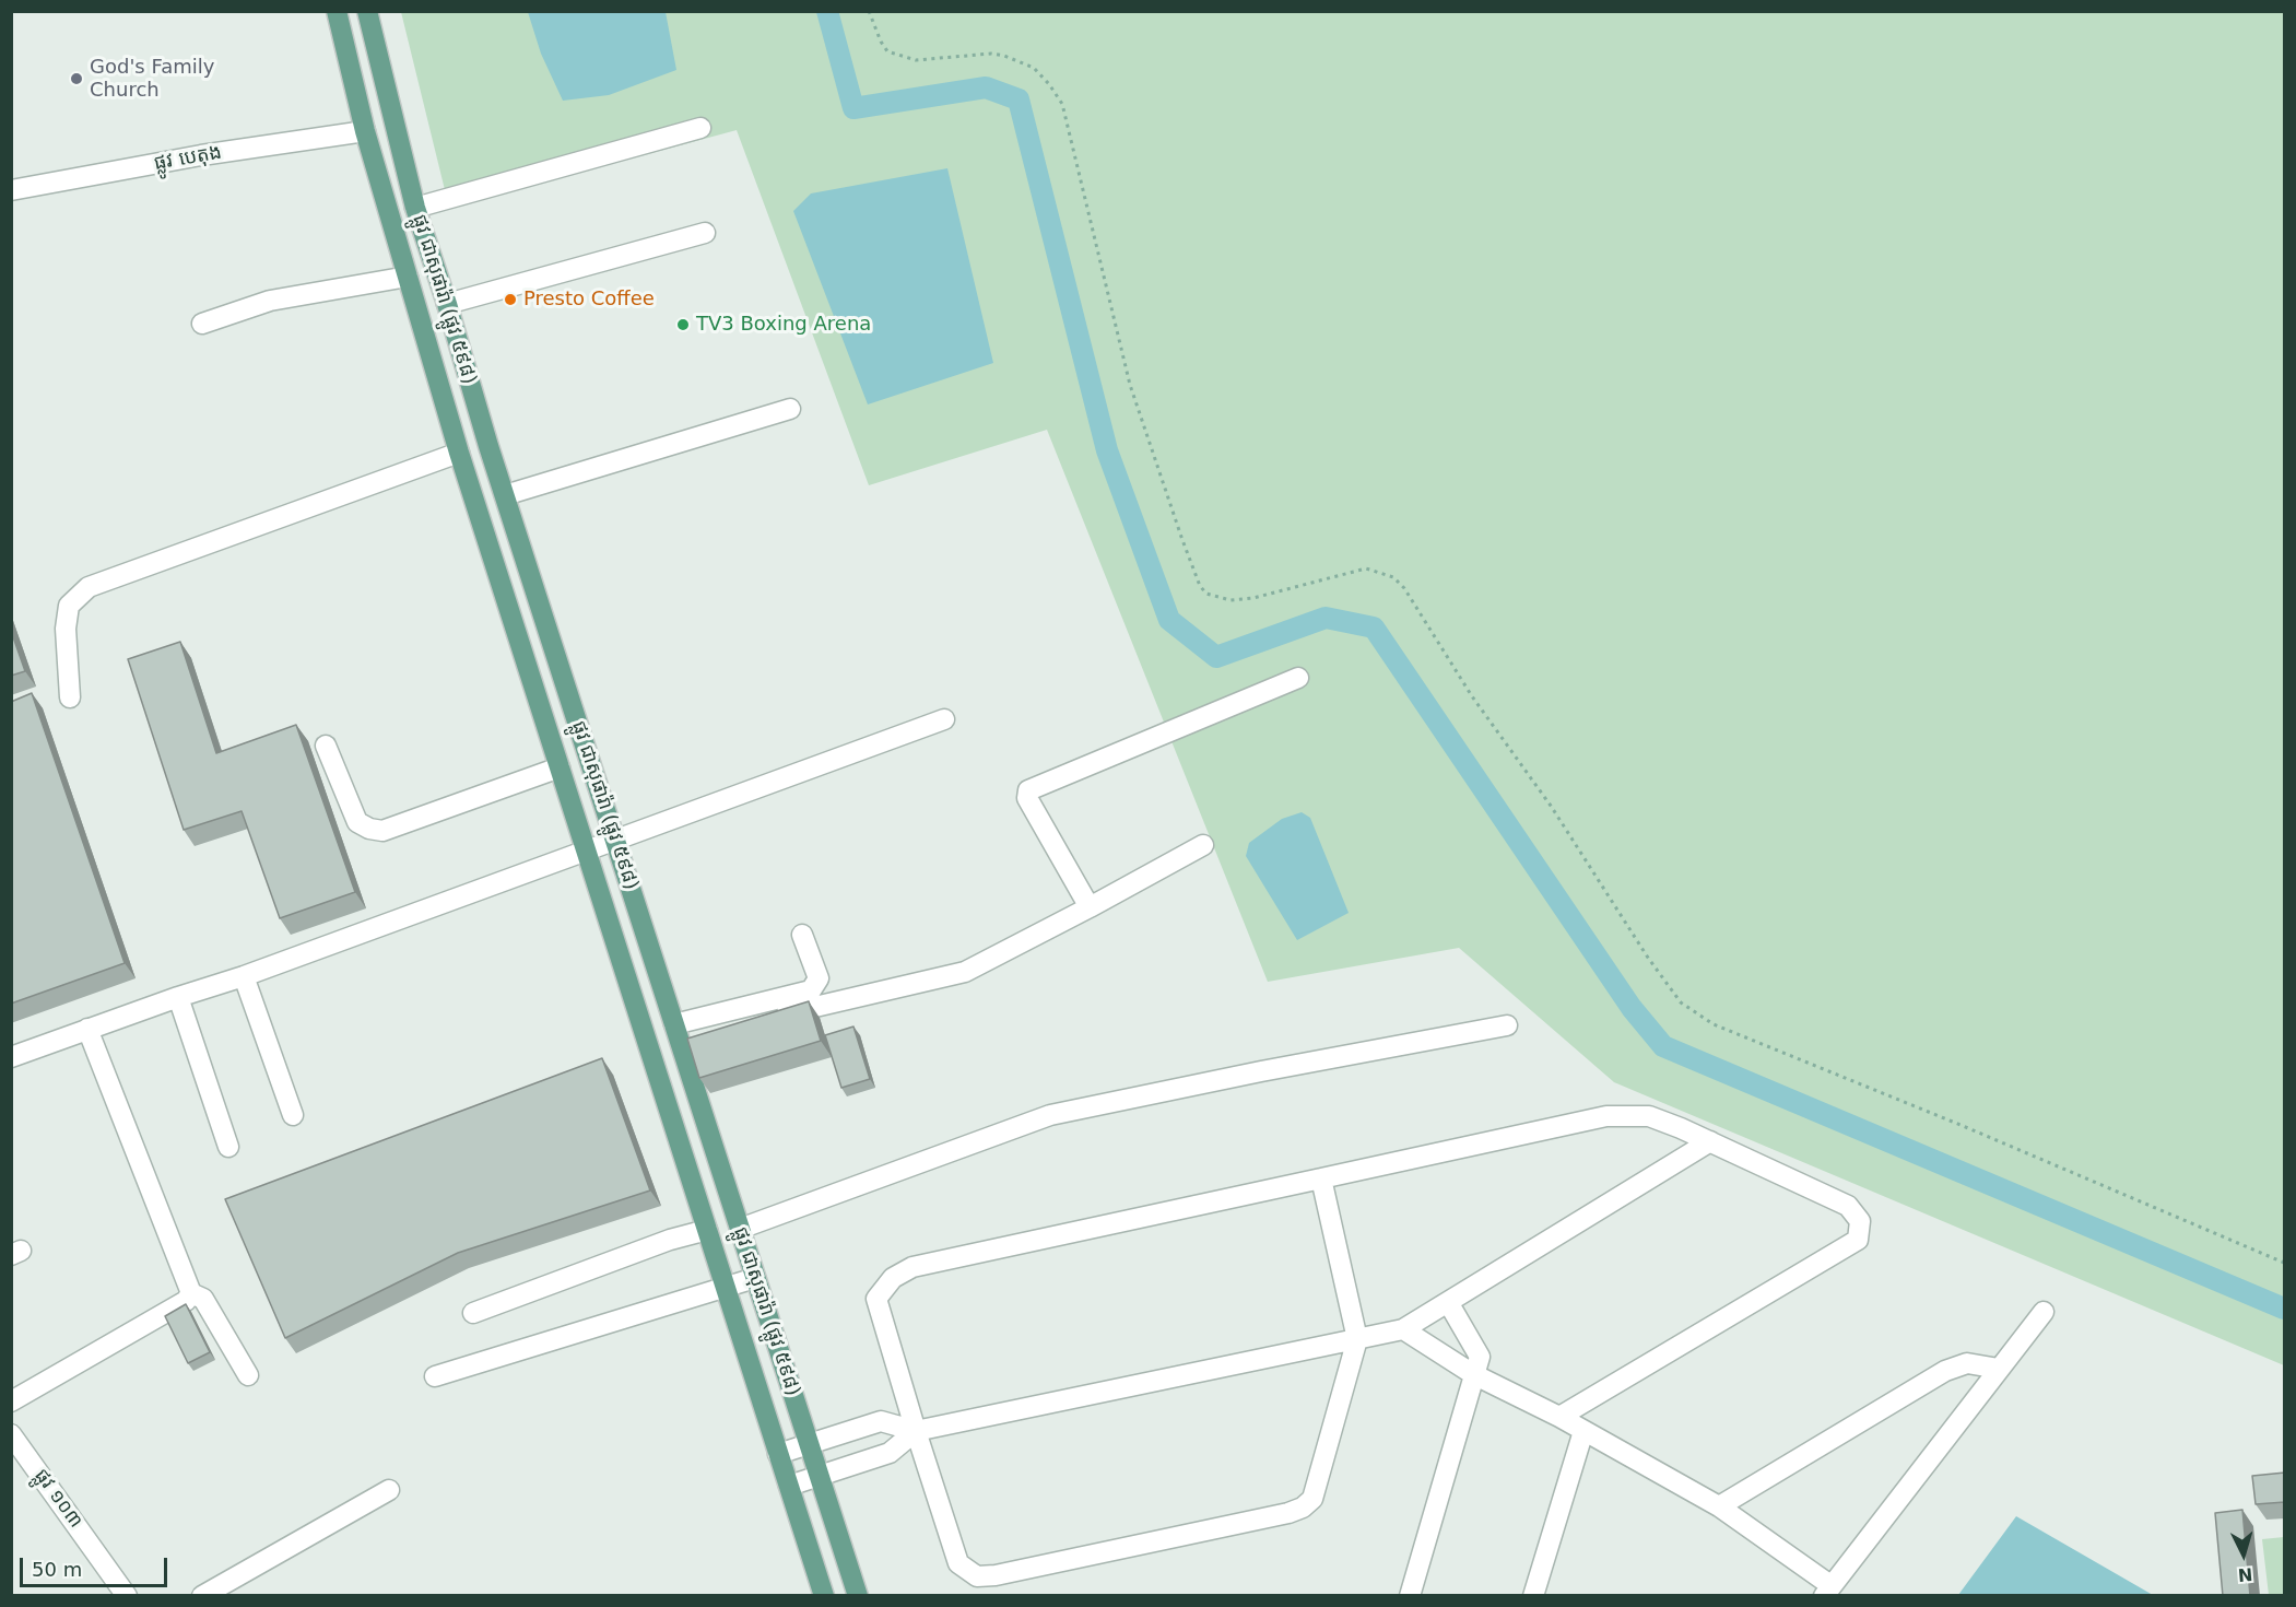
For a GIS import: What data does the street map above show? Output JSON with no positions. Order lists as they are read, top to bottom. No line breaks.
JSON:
{"streets":{"main road":["ផ្លូវ ជាសុផារ៉ា (ផ្លូវ ៥៩៨)"],"street":["ផ្លូវ បេតុង","ផ្លូវ ១០៣"]},"crossings":[["ផ្លូវ បេតុង","ផ្លូវ ជាសុផារ៉ា (ផ្លូវ ៥៩៨)"]],"places":["God's Family Church","Presto Coffee","TV3 Boxing Arena"],"scale_bar":"50 m","north":"bottom"}
